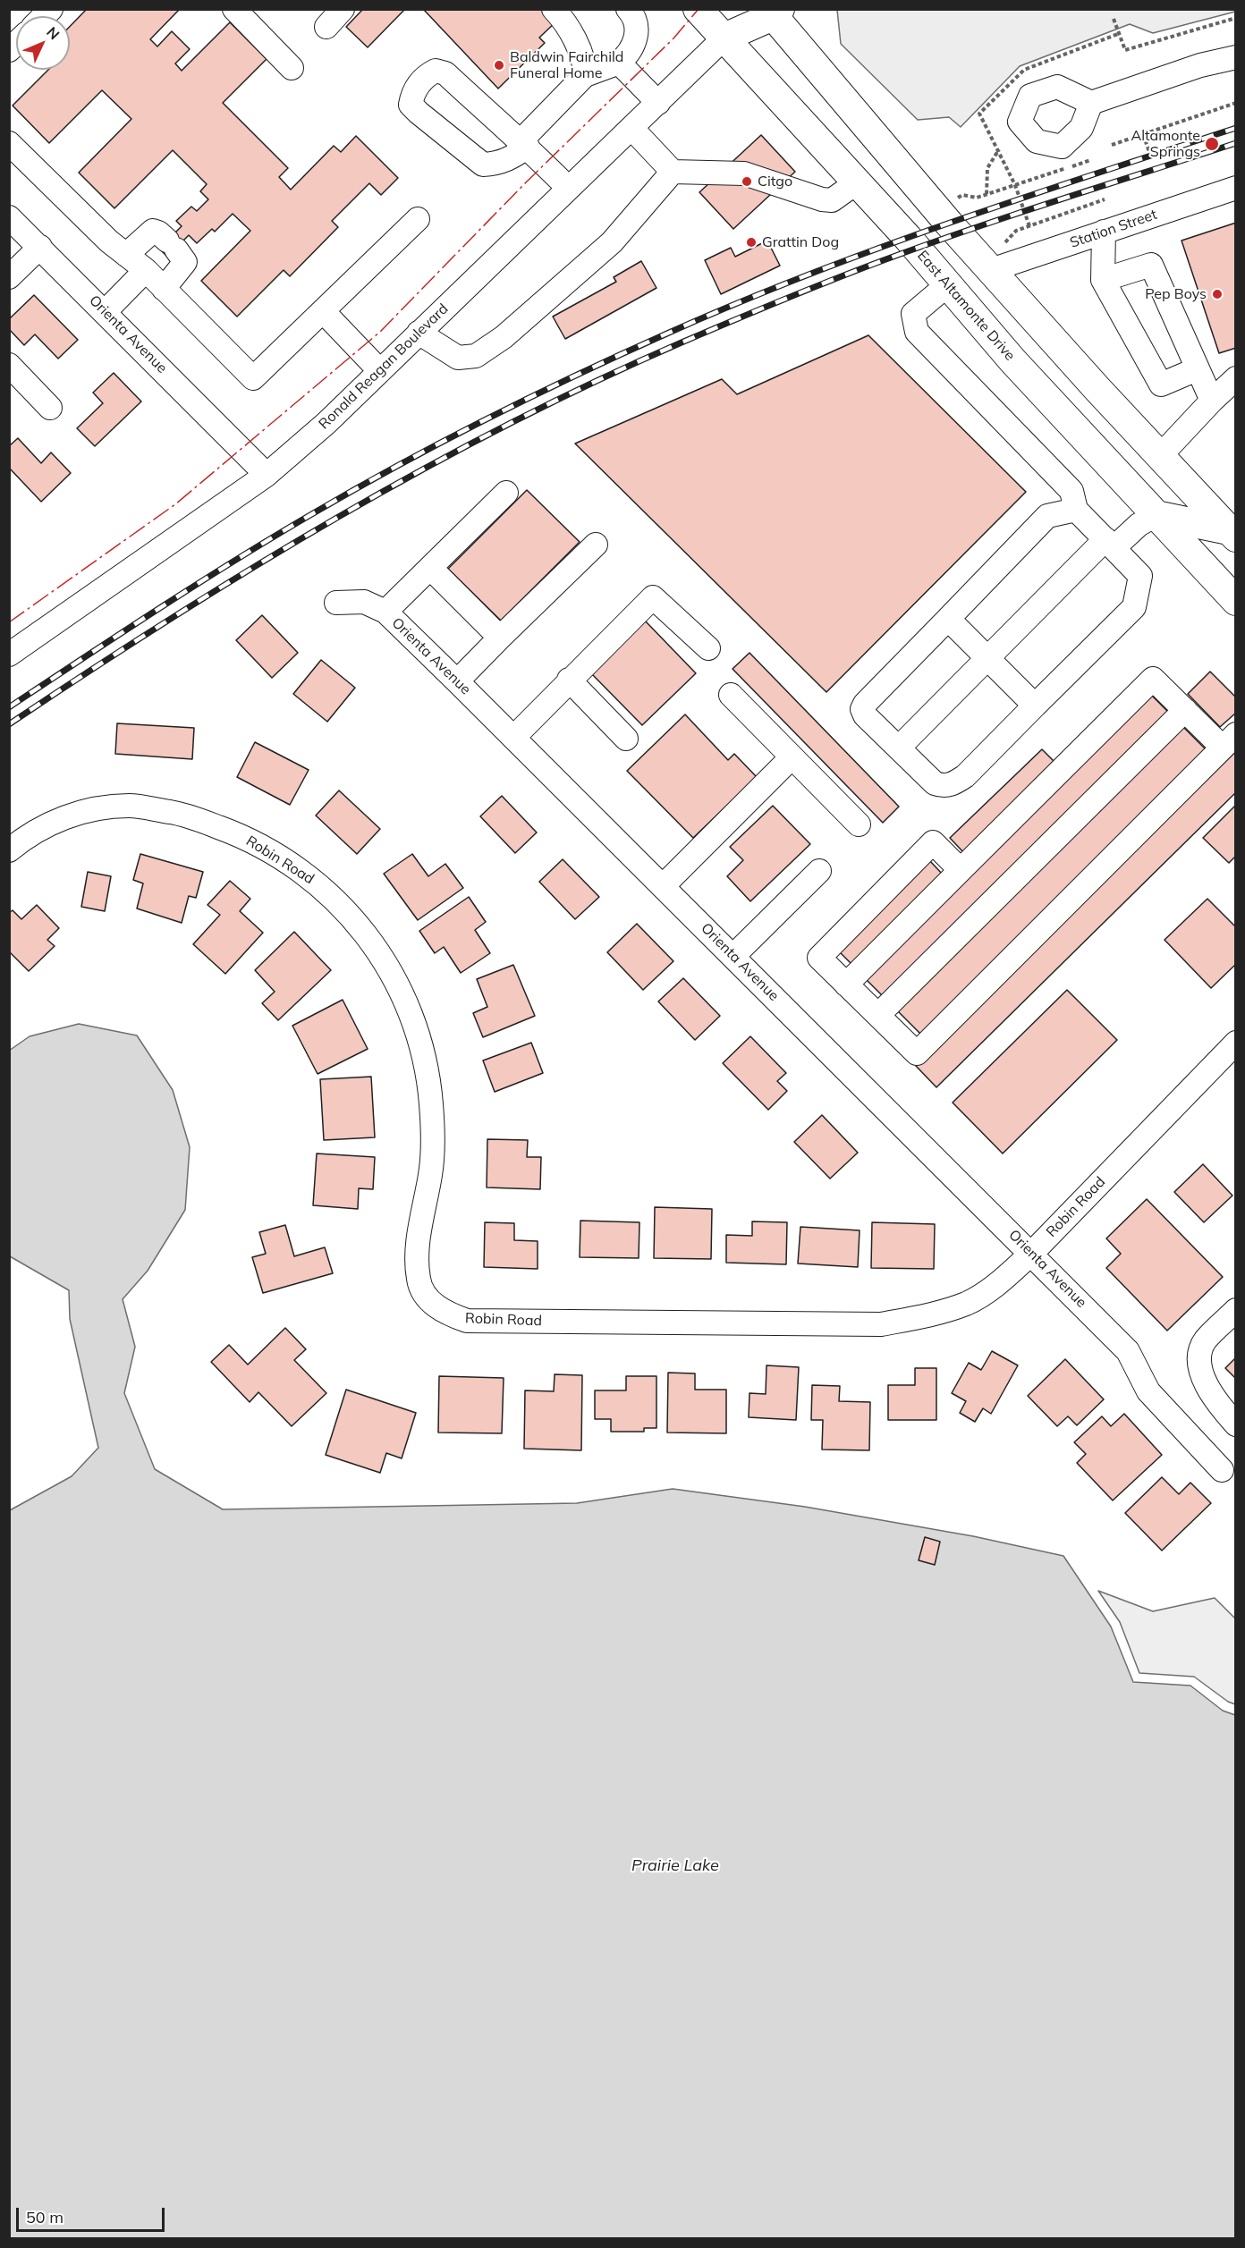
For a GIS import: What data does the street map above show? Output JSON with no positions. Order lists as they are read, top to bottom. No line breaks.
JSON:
{"streets":{"main road":["East Altamonte Drive","Ronald Reagan Boulevard"],"street":["Station Street","Orienta Avenue","Robin Road"]},"crossings":[["East Altamonte Drive","Ronald Reagan Boulevard"],["Orienta Avenue","Ronald Reagan Boulevard"],["Orienta Avenue","Robin Road"]],"water":["Prairie Lake"],"places":["Baldwin Fairchild Funeral Home","Altamonte Springs","Citgo","Grattin Dog","Pep Boys"],"scale_bar":"50 m","north":"top right"}
